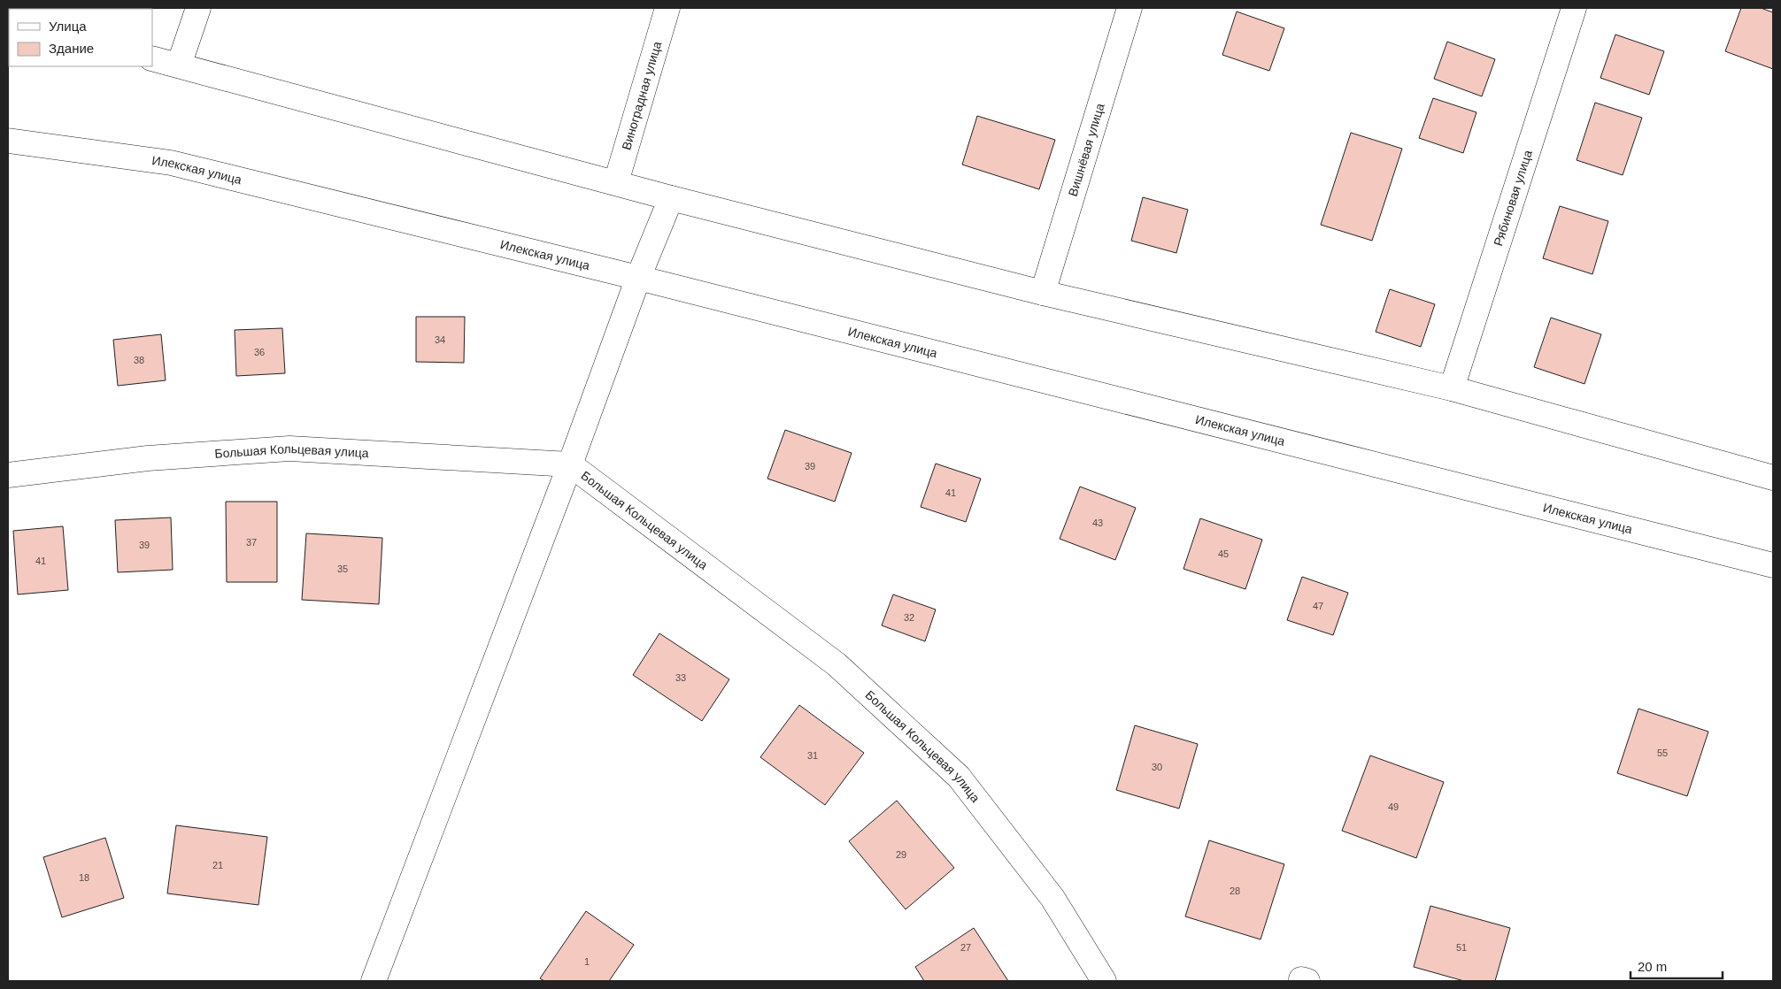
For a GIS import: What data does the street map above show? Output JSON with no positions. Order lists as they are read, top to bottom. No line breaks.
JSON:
{"streets":{"street":["Виноградная улица","Вишнёвая улица","Илекская улица","Рябиновая улица","Большая Кольцевая улица"]},"house_numbers":["34","36","38","39","41","43","37","39","45","41","35","47","32","33","55","31","30","49","29","21","18","28","27","51","1"],"legend":["Улица","Здание"],"scale_bar":"20 m"}
